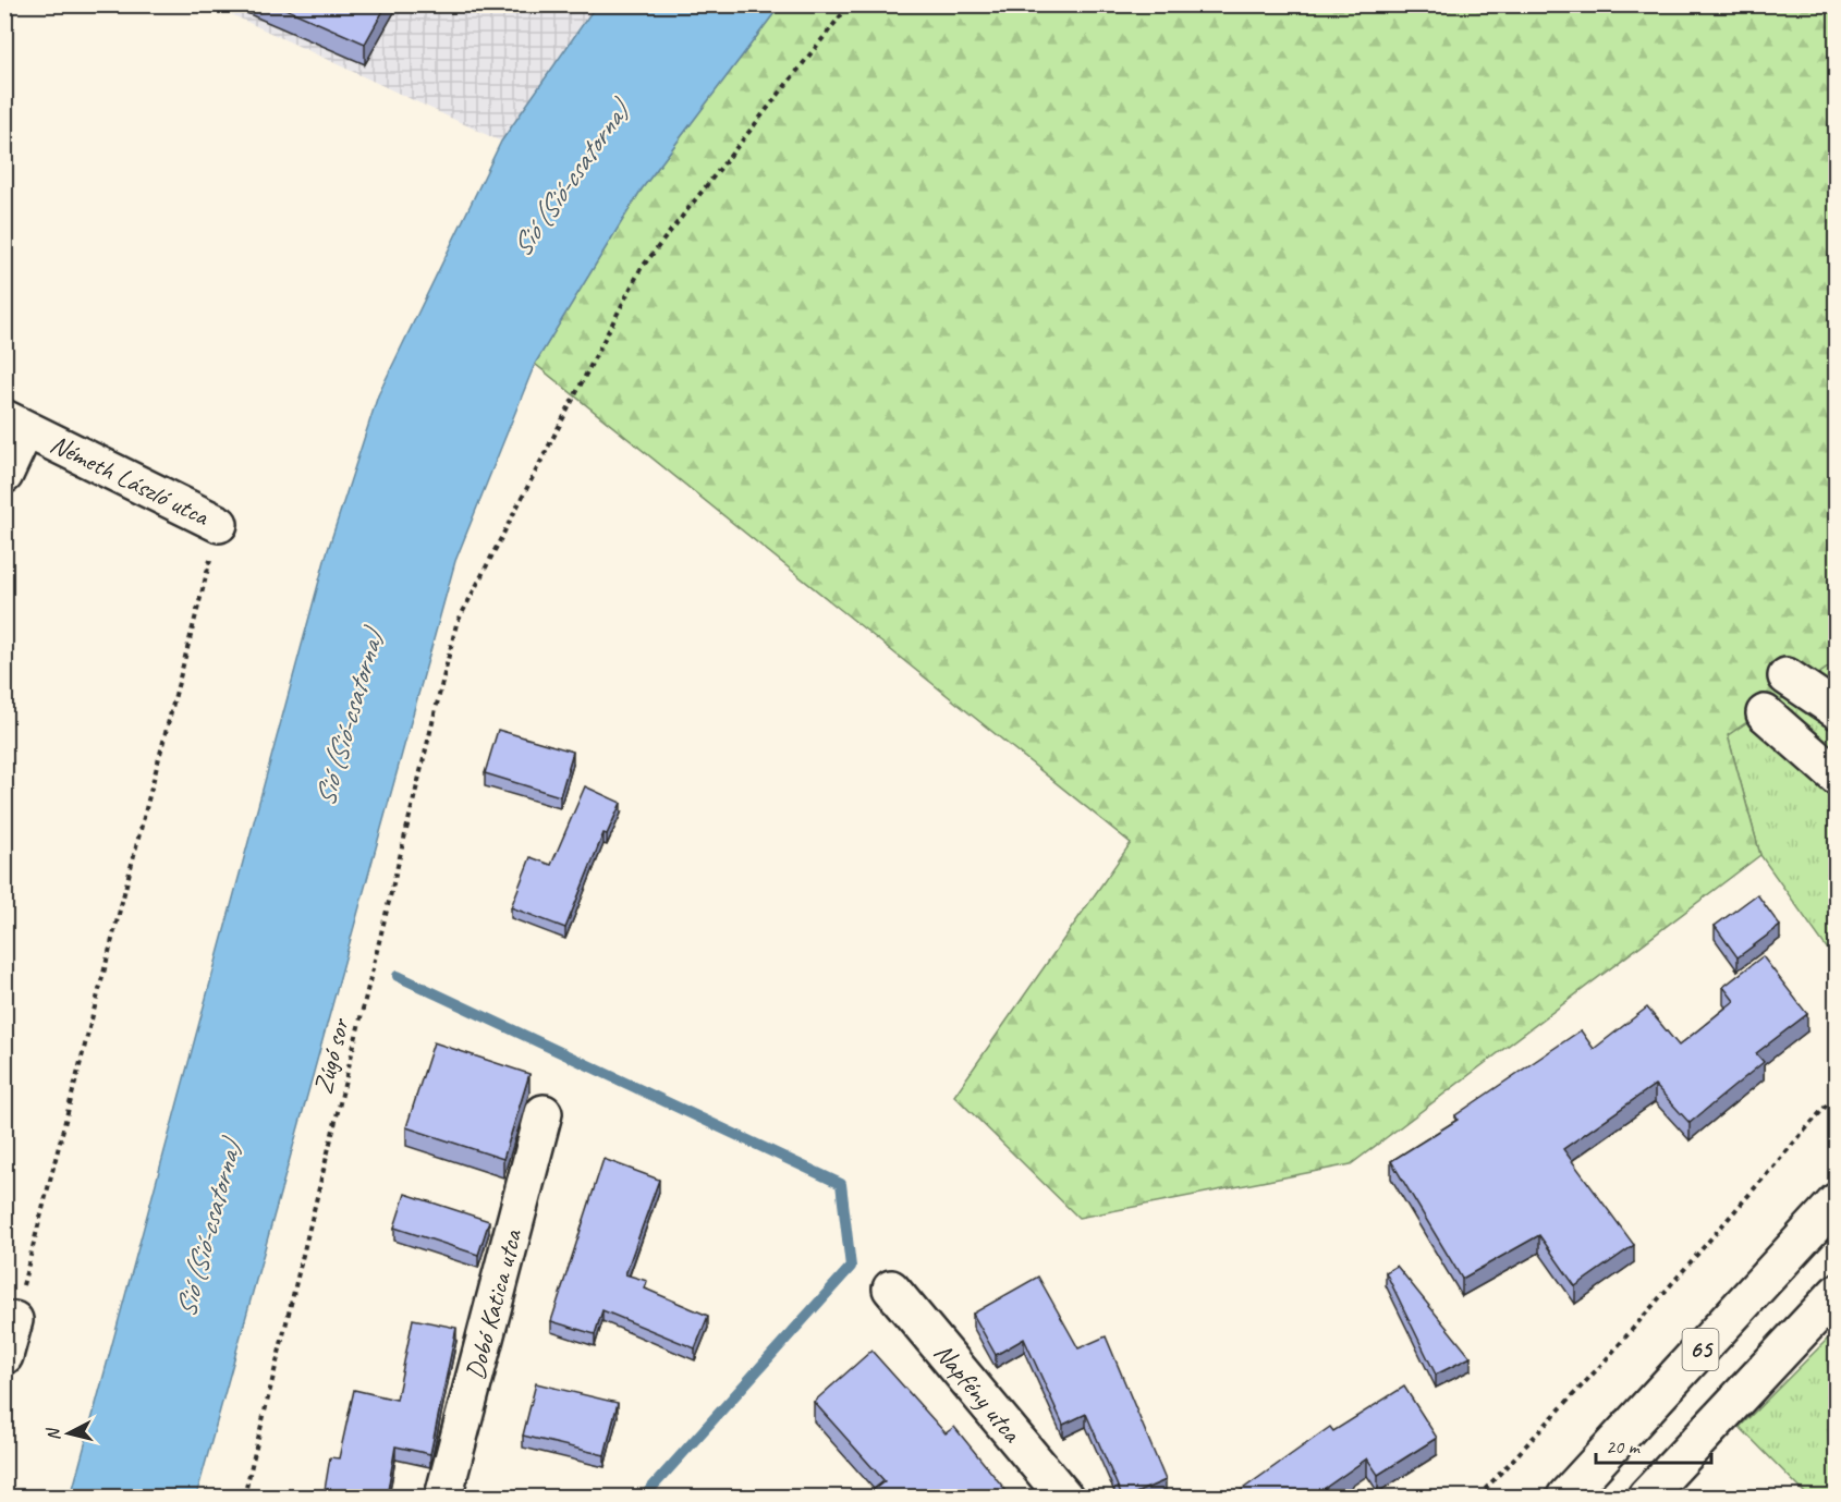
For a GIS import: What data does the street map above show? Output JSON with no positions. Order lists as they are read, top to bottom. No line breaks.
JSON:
{"streets":{"street":["Németh László utca","Dobó Katica utca","65","Napfény utca"],"path":["Zúgó sor"]},"water":["Sió (Sió-csatorna)"],"scale_bar":"20 m","north":"left"}
